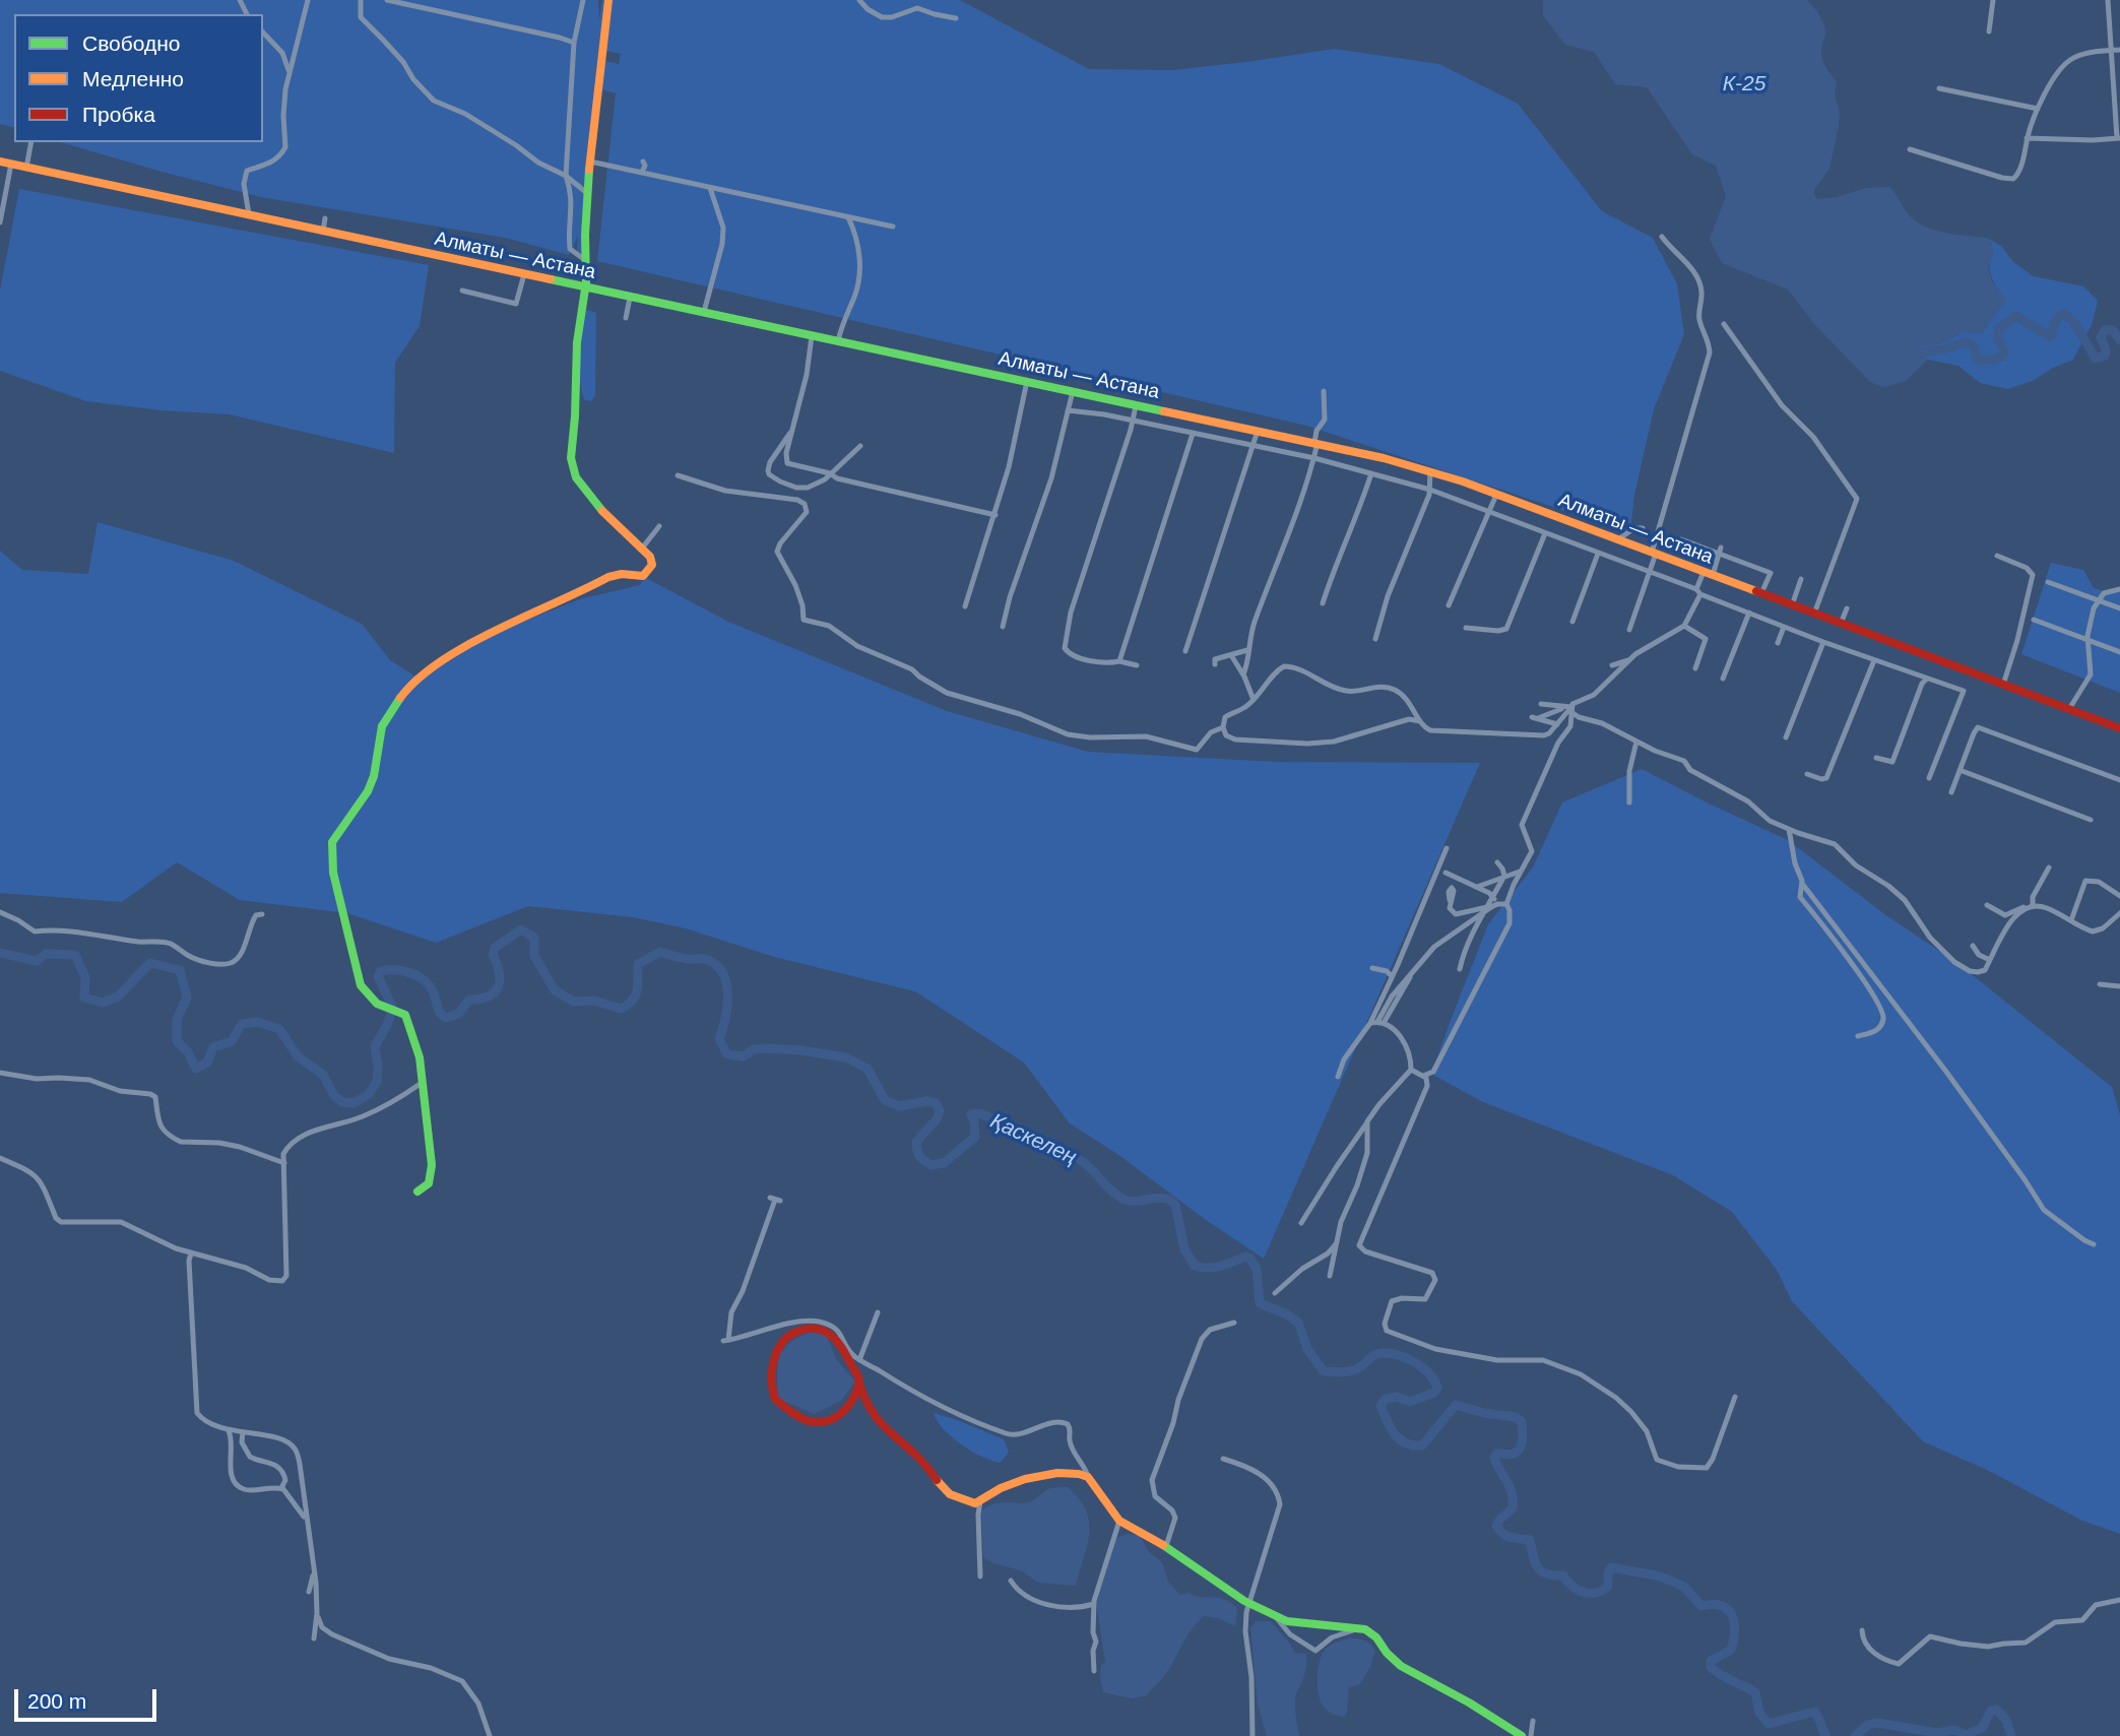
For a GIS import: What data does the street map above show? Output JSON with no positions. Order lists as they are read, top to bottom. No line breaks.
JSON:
{"streets":{"main road":["Алматы — Астана"]},"water":["К-25","Қаскелең"],"legend":["Свободно","Медленно","Пробка"],"scale_bar":"200 m"}
